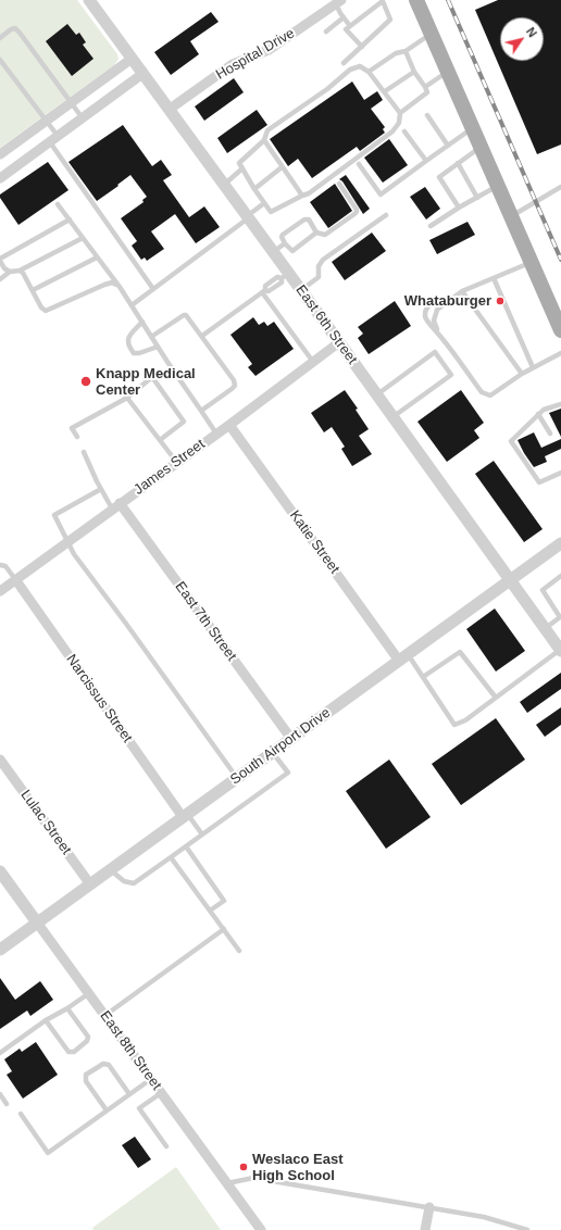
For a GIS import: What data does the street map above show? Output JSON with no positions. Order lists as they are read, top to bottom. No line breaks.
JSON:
{"streets":{"street":["Hospital Drive","East 6th Street","James Street","Katie Street","East 7th Street","Narcissus Street","South Airport Drive","Lulac Street","East 8th Street"]},"crossings":[["Hospital Drive","East 6th Street"],["East 6th Street","James Street"],["East 6th Street","South Airport Drive"],["James Street","Katie Street"],["James Street","East 7th Street"],["James Street","Narcissus Street"],["Katie Street","South Airport Drive"],["East 7th Street","South Airport Drive"],["Narcissus Street","South Airport Drive"],["South Airport Drive","Lulac Street"],["South Airport Drive","East 8th Street"]],"places":["Whataburger","Knapp Medical Center","Weslaco East High School"],"north":"top right"}
